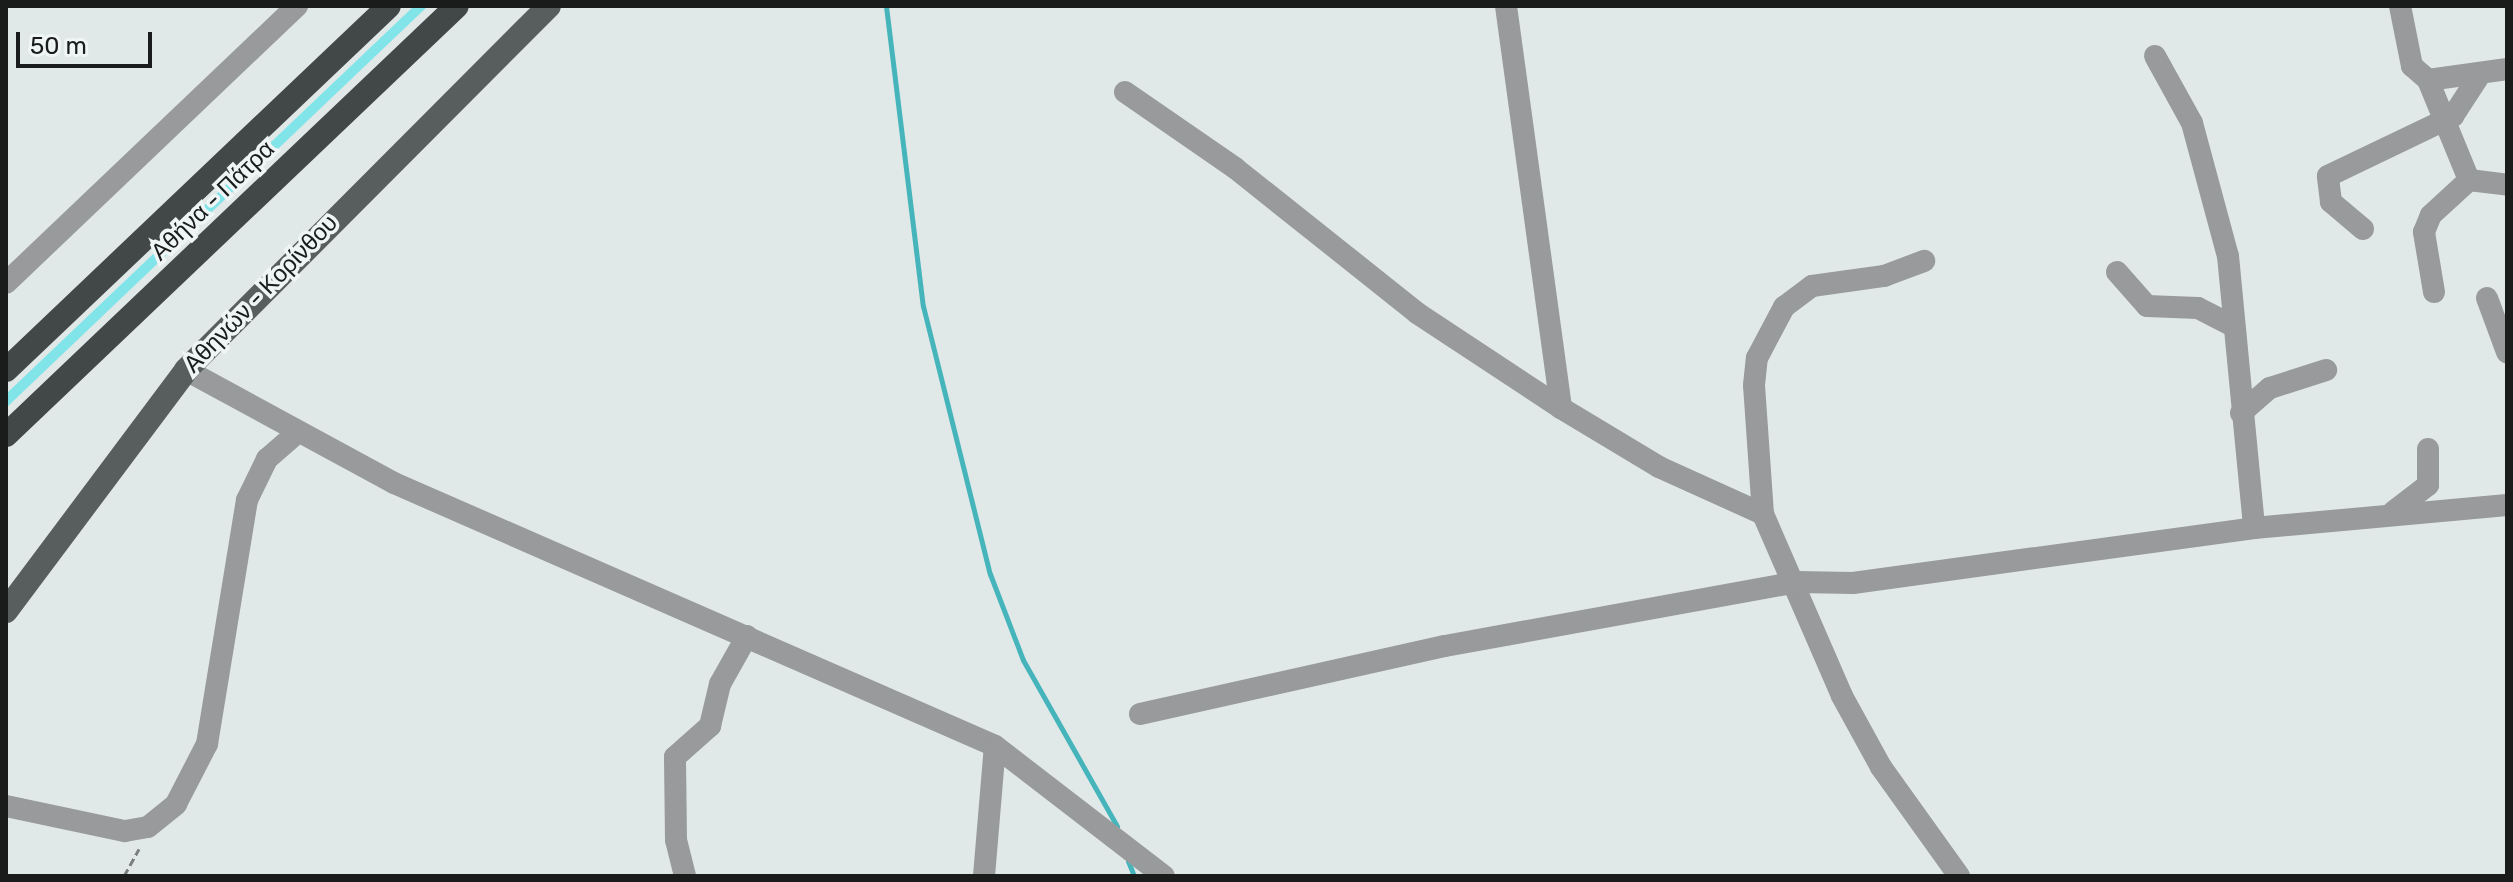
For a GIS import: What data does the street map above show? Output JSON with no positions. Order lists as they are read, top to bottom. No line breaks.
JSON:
{"streets":{"highway":["Αθήνα - Πάτρα"],"main road":["Αθηνών - Κορίνθου"]},"scale_bar":"50 m"}
